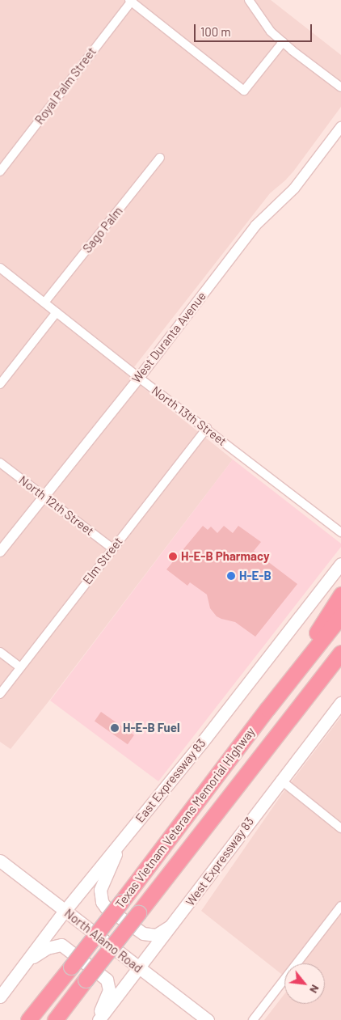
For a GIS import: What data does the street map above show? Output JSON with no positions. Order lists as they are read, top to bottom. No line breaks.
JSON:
{"streets":{"highway":["Texas Vietnam Veterans Memorial Highway"],"main road":["East Expressway 83","West Expressway 83","North Alamo Road"],"street":["Royal Palm Street","Sago Palm","West Duranta Avenue","North 13th Street","North 12th Street","Elm Street"]},"crossings":[["Sago Palm","North 13th Street"],["West Duranta Avenue","North 13th Street"],["West Duranta Avenue","North 12th Street"],["North 13th Street","Elm Street"],["North 12th Street","Elm Street"],["East Expressway 83","North Alamo Road"],["West Expressway 83","North Alamo Road"]],"places":["H-E-B Pharmacy","H-E-B","H-E-B Fuel"],"scale_bar":"100 m","north":"bottom right"}
